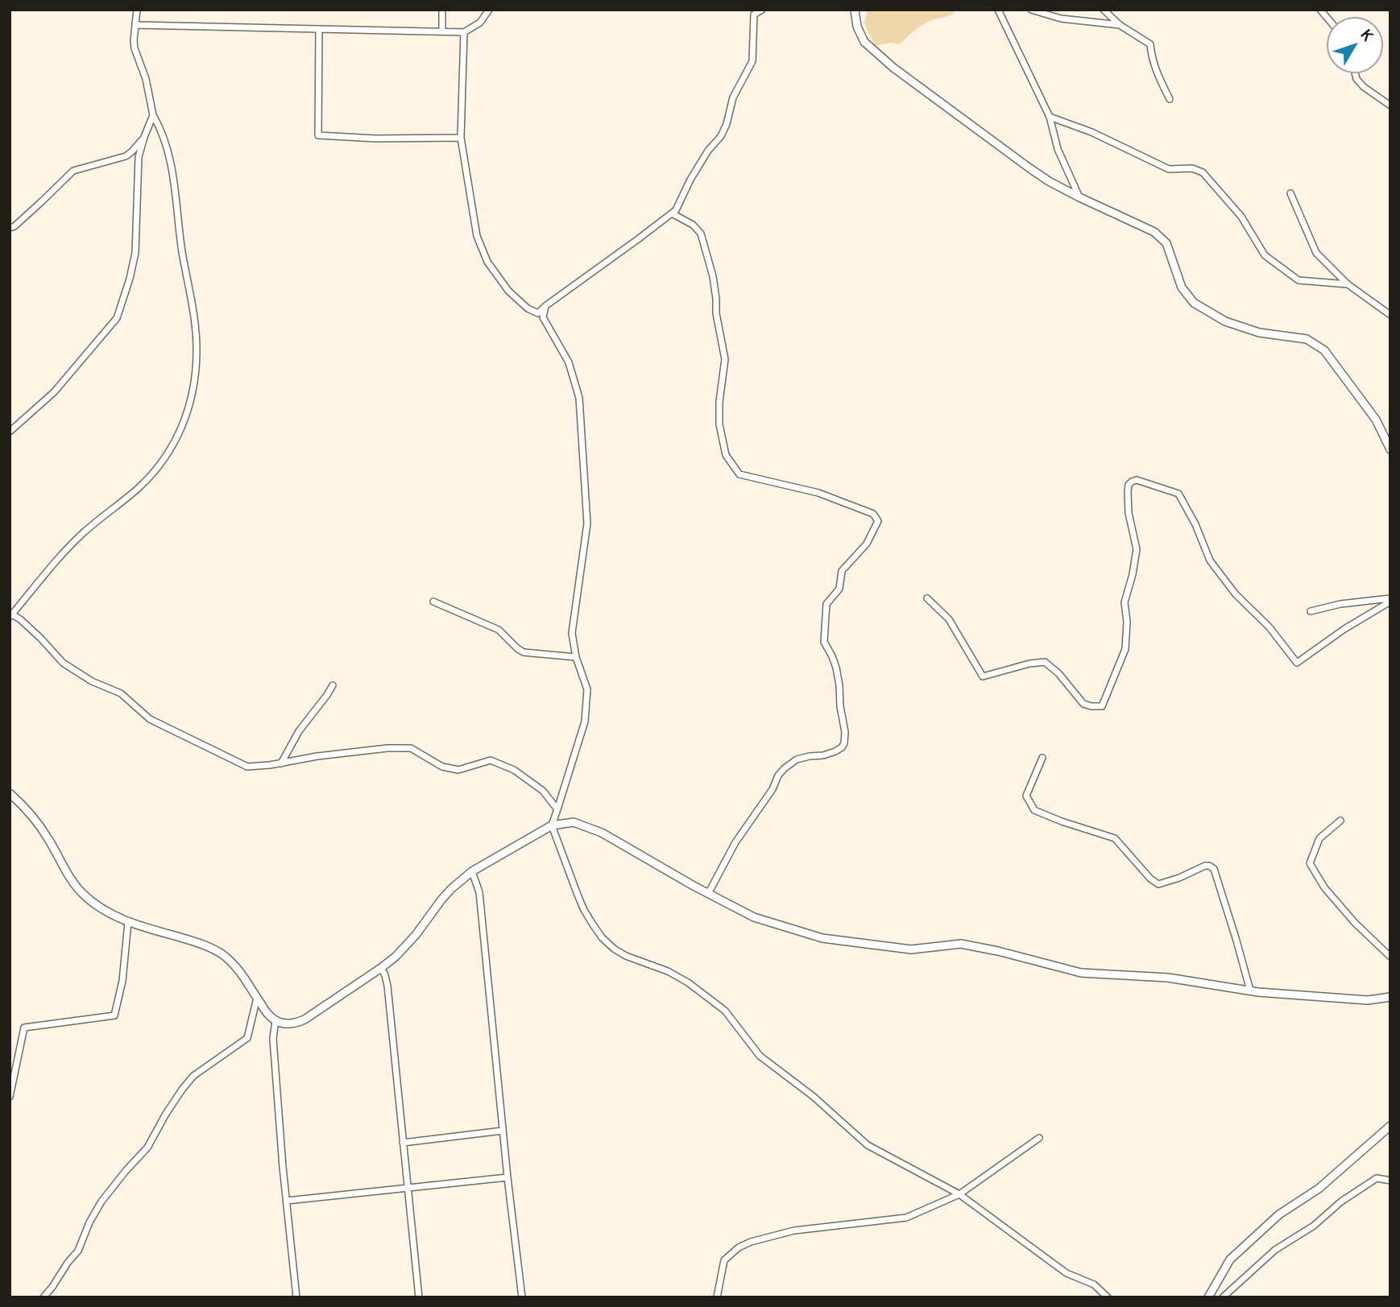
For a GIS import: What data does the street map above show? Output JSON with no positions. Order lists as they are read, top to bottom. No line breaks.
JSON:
{"north":"top right"}
